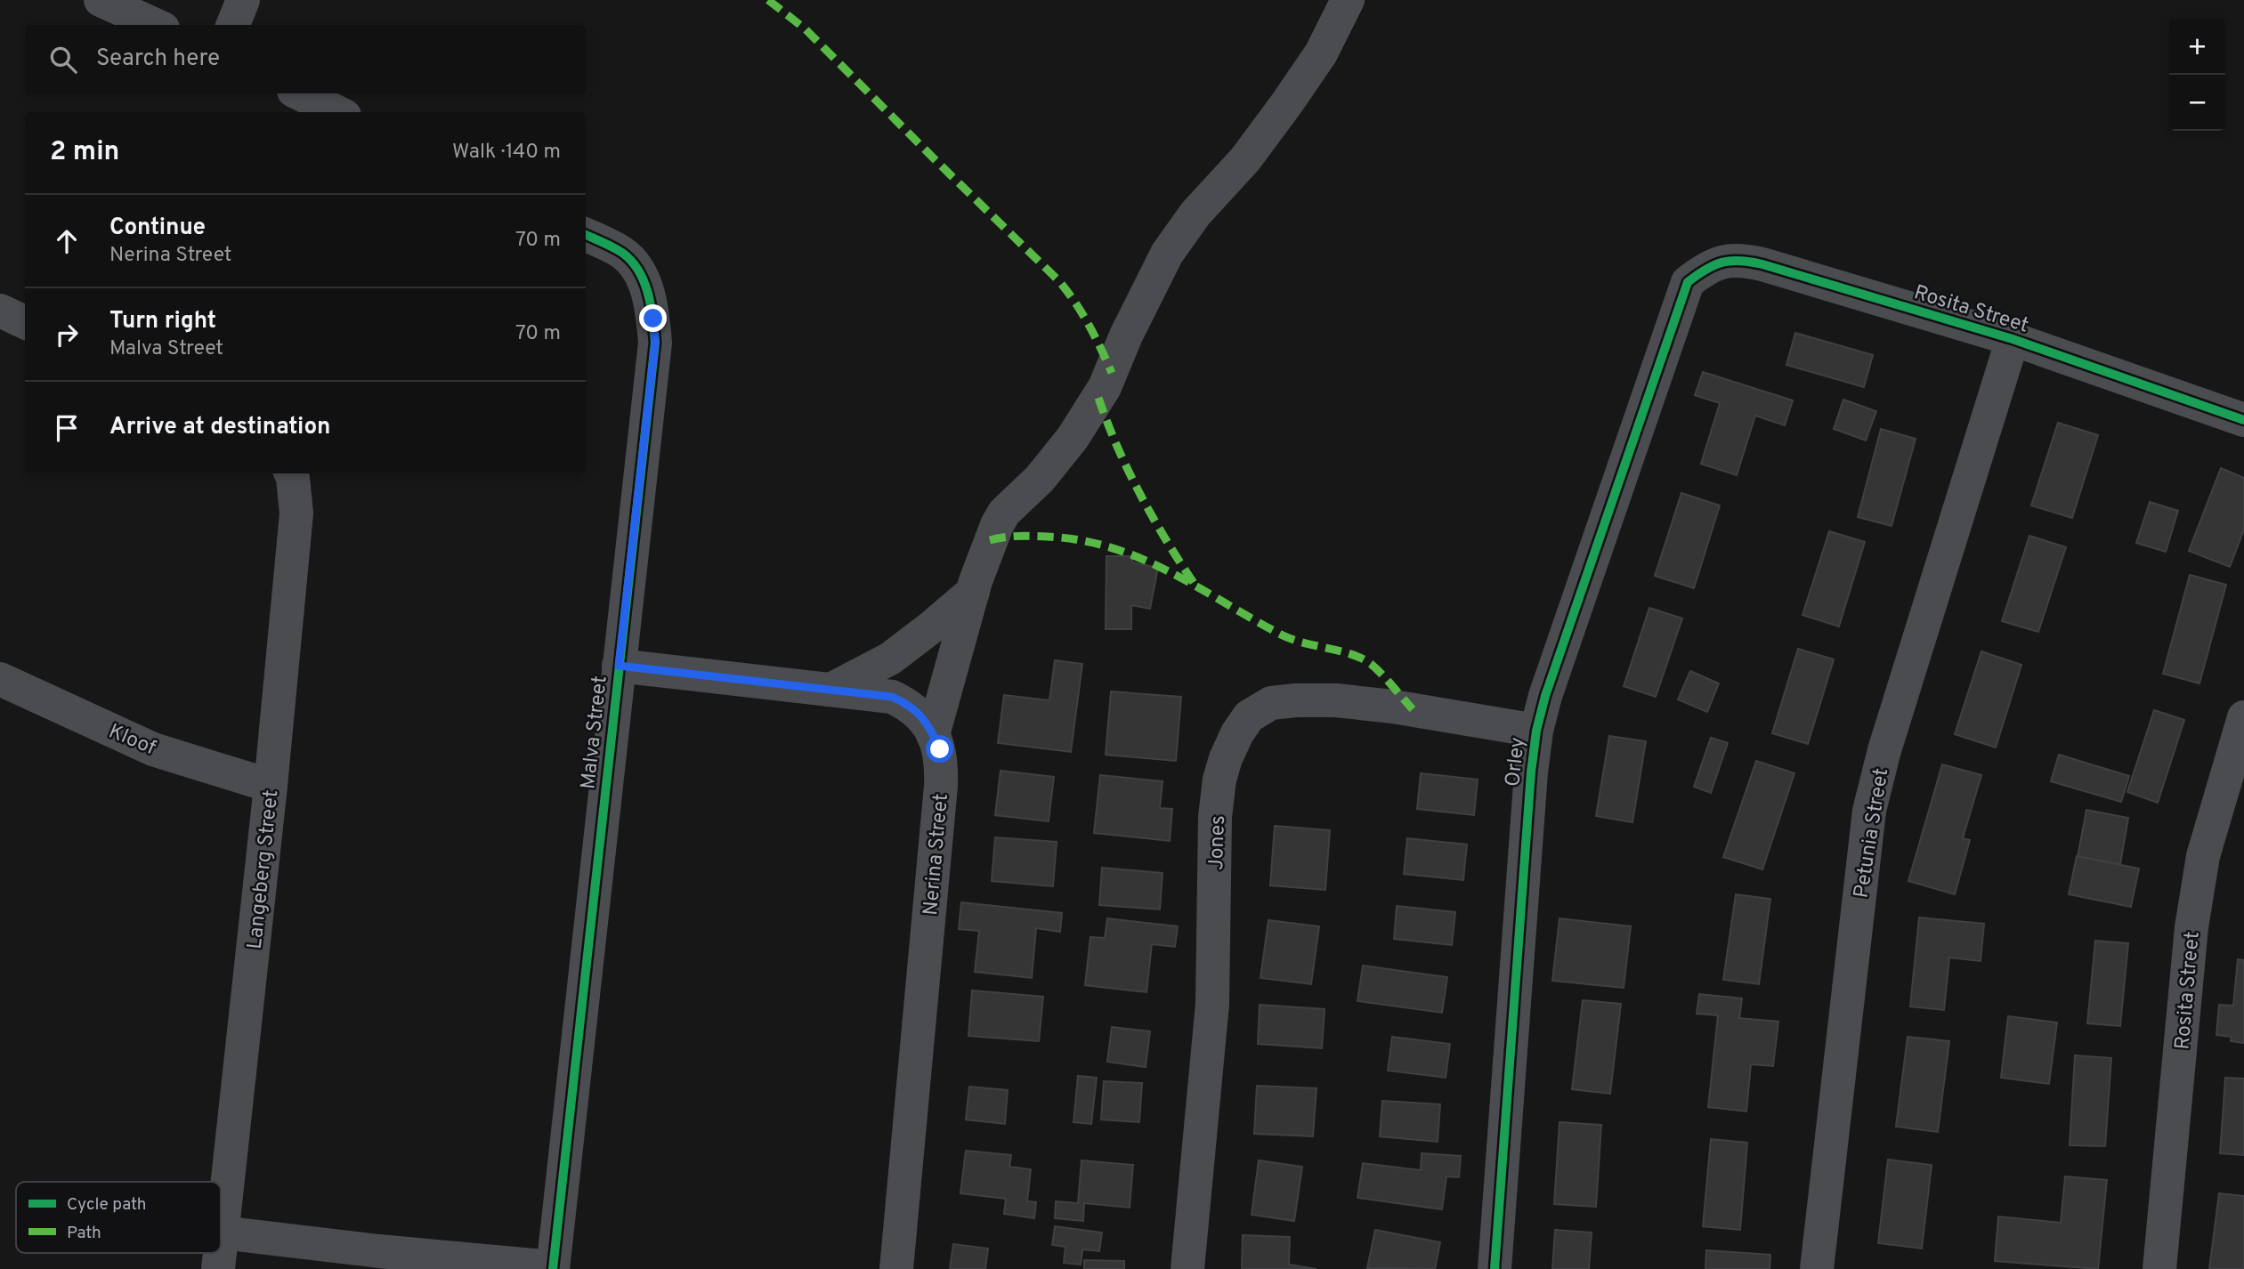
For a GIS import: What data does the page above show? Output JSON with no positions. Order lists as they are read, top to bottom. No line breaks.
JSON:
{"streets":{"street":["Rosita Street","Malva Street","Kloof","Orley","Petunia Street","Jones","Nerina Street","Langeberg Street"]},"crossings":[["Rosita Street","Orley"],["Rosita Street","Petunia Street"],["Malva Street","Nerina Street"],["Kloof","Langeberg Street"],["Orley","Jones"]],"legend":["Cycle path","Path"],"page":{"map_buttons":["+","−"],"search":"Search here","heading":["2 min","Walk · 140 m"],"list":[["Continue","Nerina Street","70 m"],["Turn right","Malva Street","70 m"],"Arrive at destination"]}}
